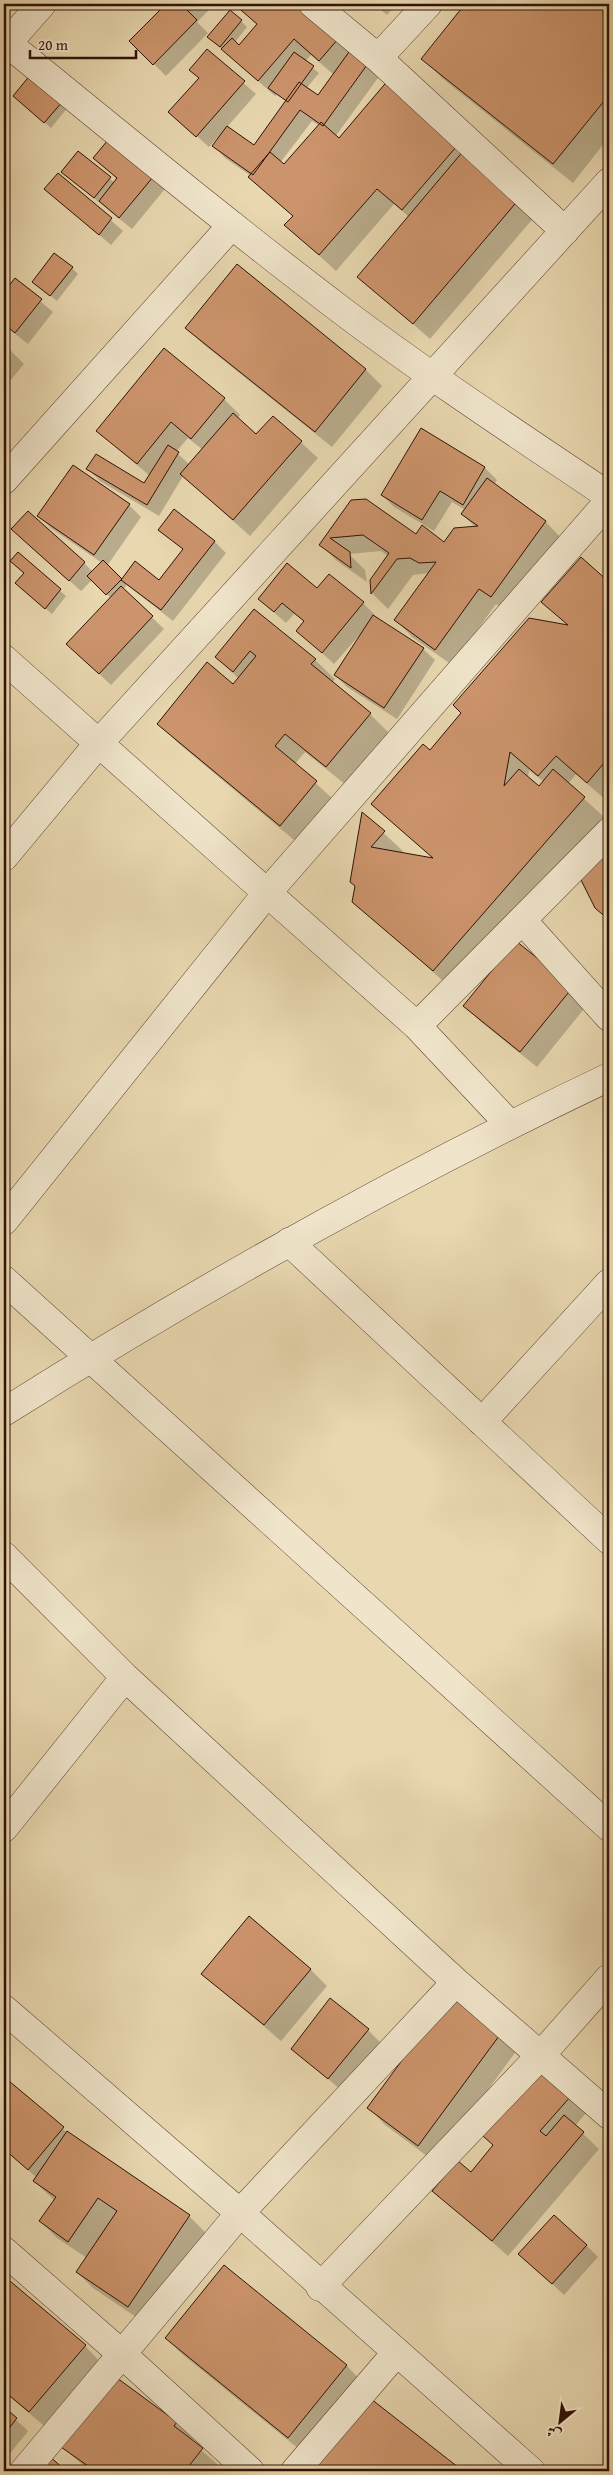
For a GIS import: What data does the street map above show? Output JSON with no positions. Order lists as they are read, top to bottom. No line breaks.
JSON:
{"scale_bar":"20 m","north":"bottom left"}
